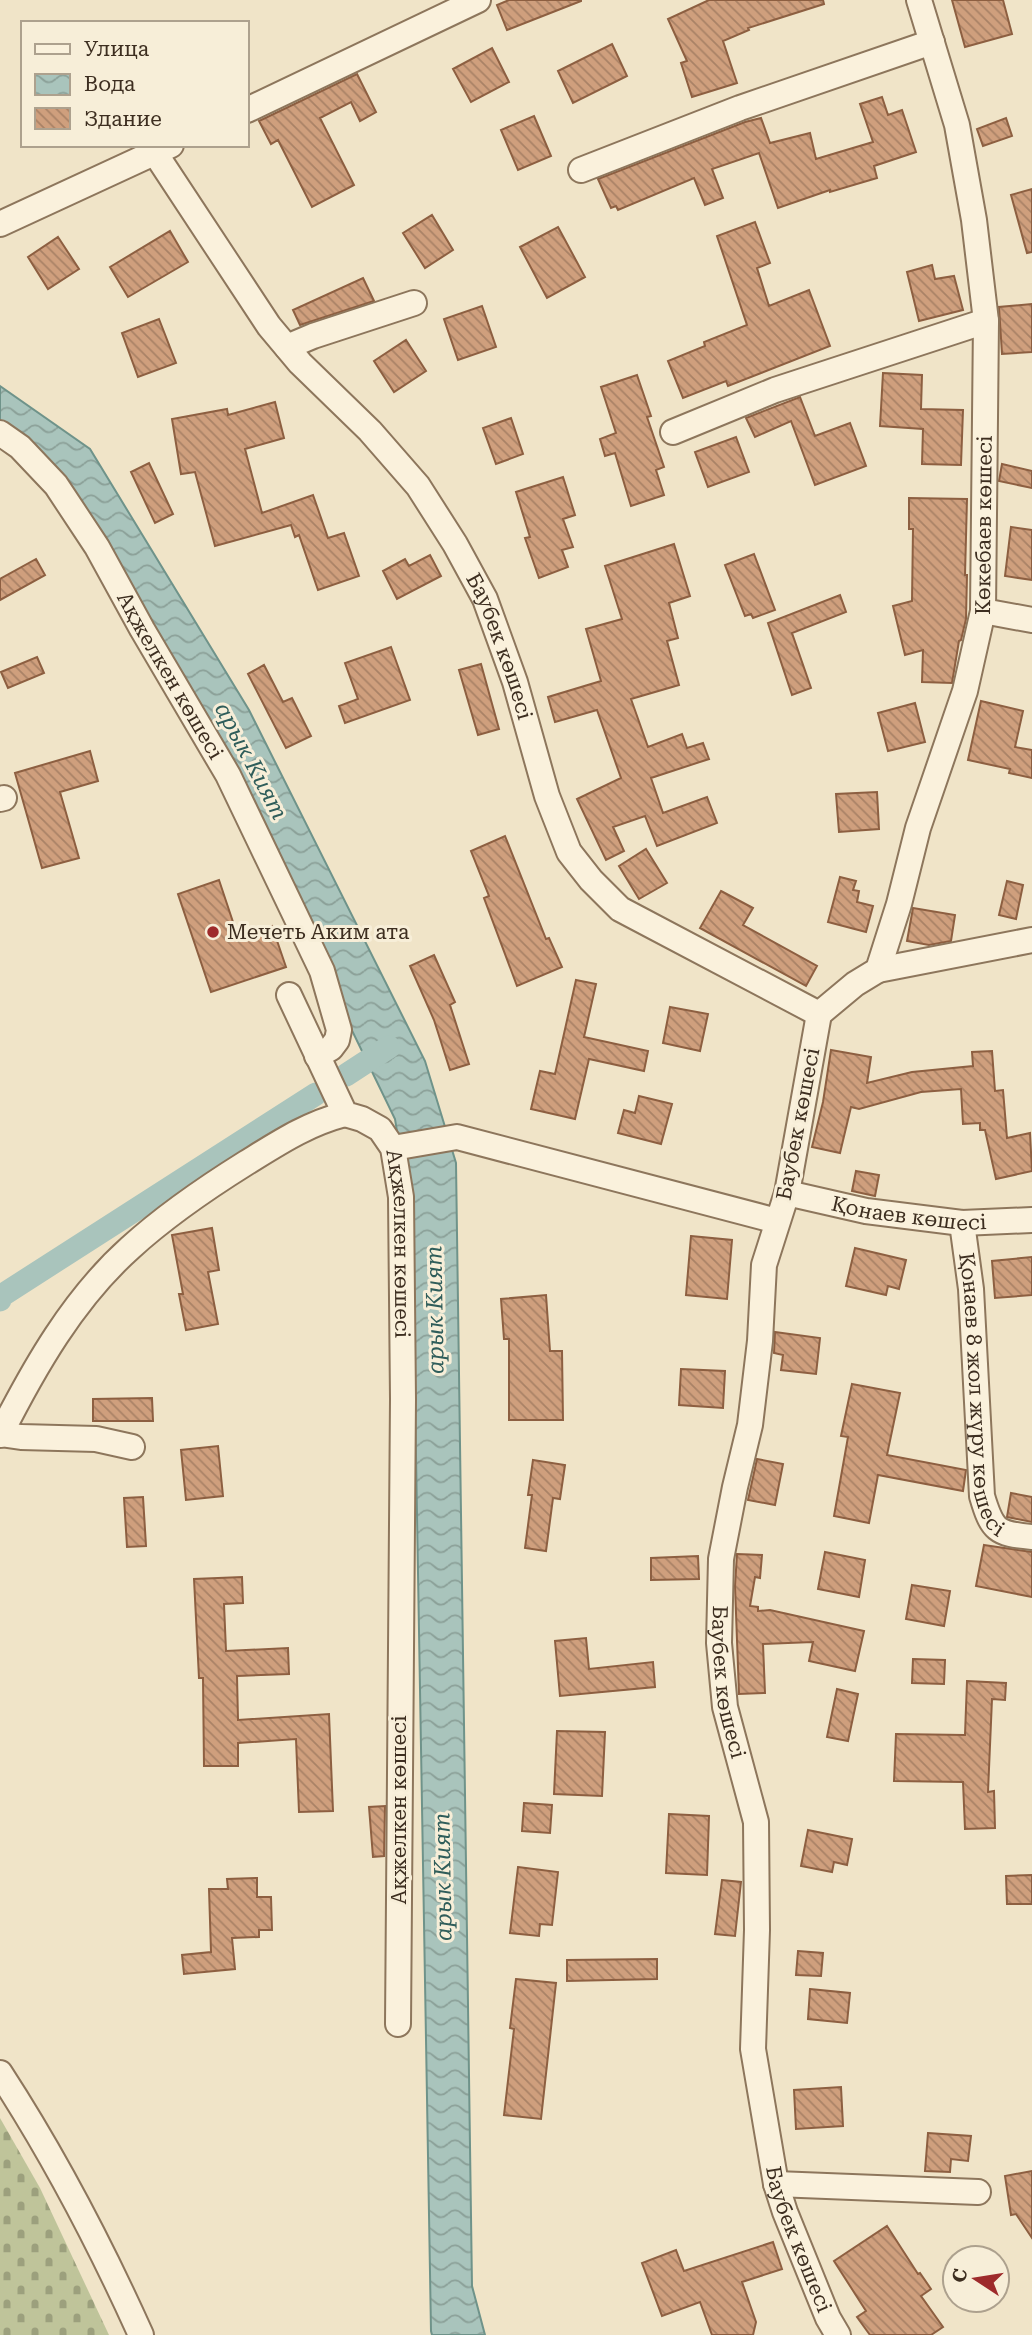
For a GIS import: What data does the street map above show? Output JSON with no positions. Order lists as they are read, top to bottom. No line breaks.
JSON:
{"streets":{"street":["Көкебаев көшесі","Баубек көшесі","Ақжелкен көшесі","Қонаев көшесі","Қонаев 8 жол жүру көшесі"]},"crossings":[["Баубек көшесі","Қонаев көшесі"],["Қонаев көшесі","Қонаев 8 жол жүру көшесі"]],"water":["арык Кият"],"places":["Мечеть Аким ата"],"legend":["Улица","Вода","Здание"],"north":"left"}
